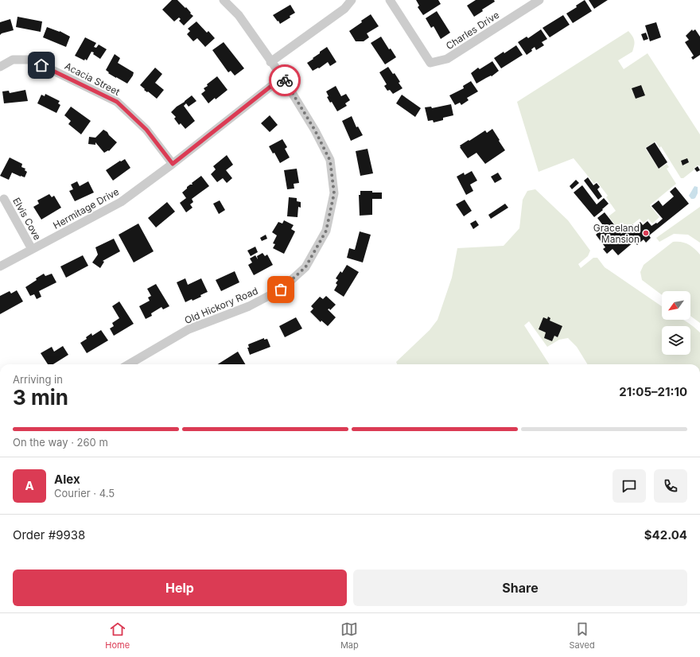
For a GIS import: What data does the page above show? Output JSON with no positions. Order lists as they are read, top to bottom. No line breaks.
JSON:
{"streets":{"street":["Charles Drive","Acacia Street","Hermitage Drive","Elvis Cove","Old Hickory Road"]},"crossings":[["Acacia Street","Hermitage Drive"],["Hermitage Drive","Elvis Cove"],["Hermitage Drive","Old Hickory Road"]],"places":["Graceland Mansion"],"north":"bottom left","page":{"heading":["3 min","Arriving in","21:05–21:10"],"panel":["Alex","Courier · 4.5","Order #9938","$42.04"],"bar":"On the way · 260 m","round":"A","buttons":["Help","Share"],"tabs":["Home","Map","Saved"]}}
